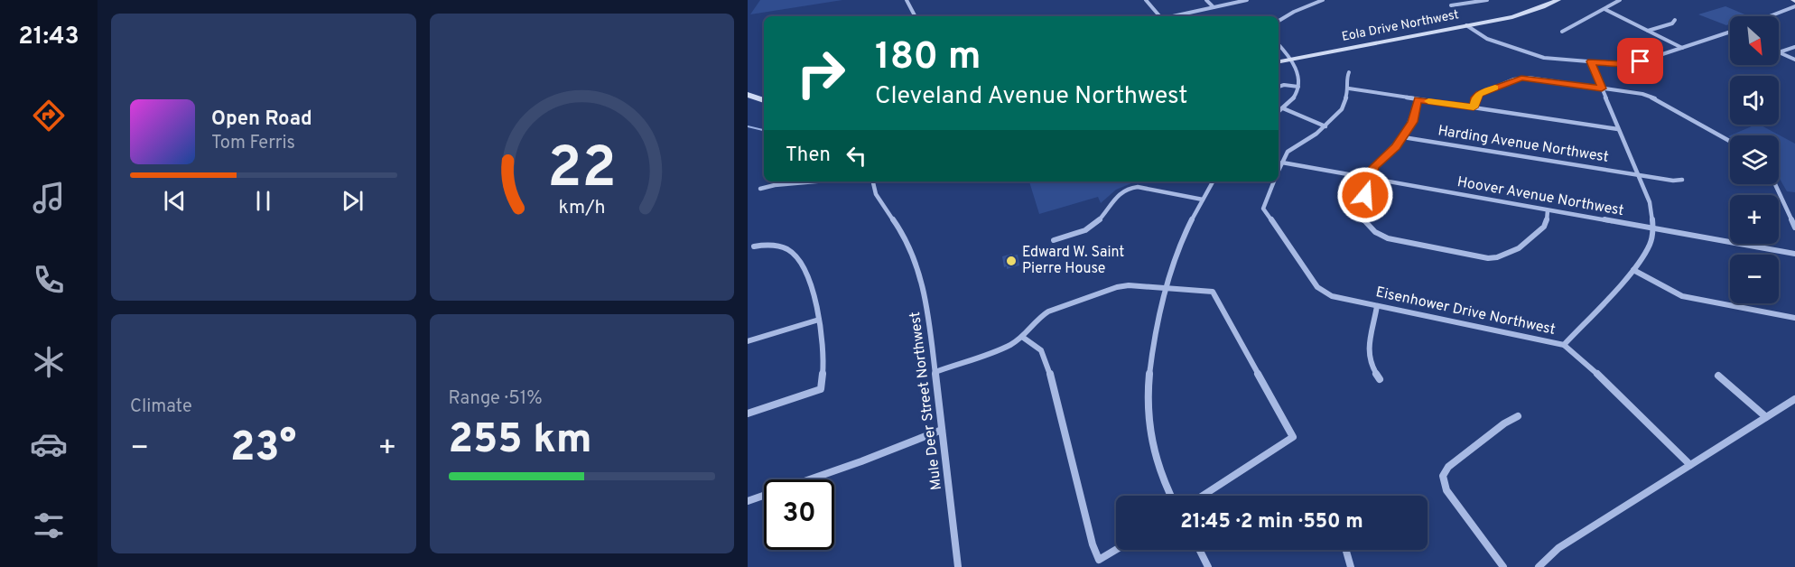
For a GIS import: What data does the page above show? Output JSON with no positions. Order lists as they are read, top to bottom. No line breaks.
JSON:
{"streets":{"main road":["Eola Drive Northwest"],"street":["Harding Avenue Northwest","Hoover Avenue Northwest","Eisenhower Drive Northwest","Mule Deer Street Northwest"]},"crossings":[["Hoover Avenue Northwest","Eisenhower Drive Northwest"]],"places":["Edward W. Saint Pierre House"],"north":"bottom right","page":{"tabs":"21:43","map_buttons":["+","−"],"turn":["180 m","Cleveland Avenue Northwest"],"song":["Open Road","Tom Ferris"],"then":"Then","tile":["Climate",["Range · 51%","255 km"]],"heat":["−","23°","+"],"limit":"30","trip":"21:45 · 2 min · 550 m","gauge":["22","km/h"]}}
